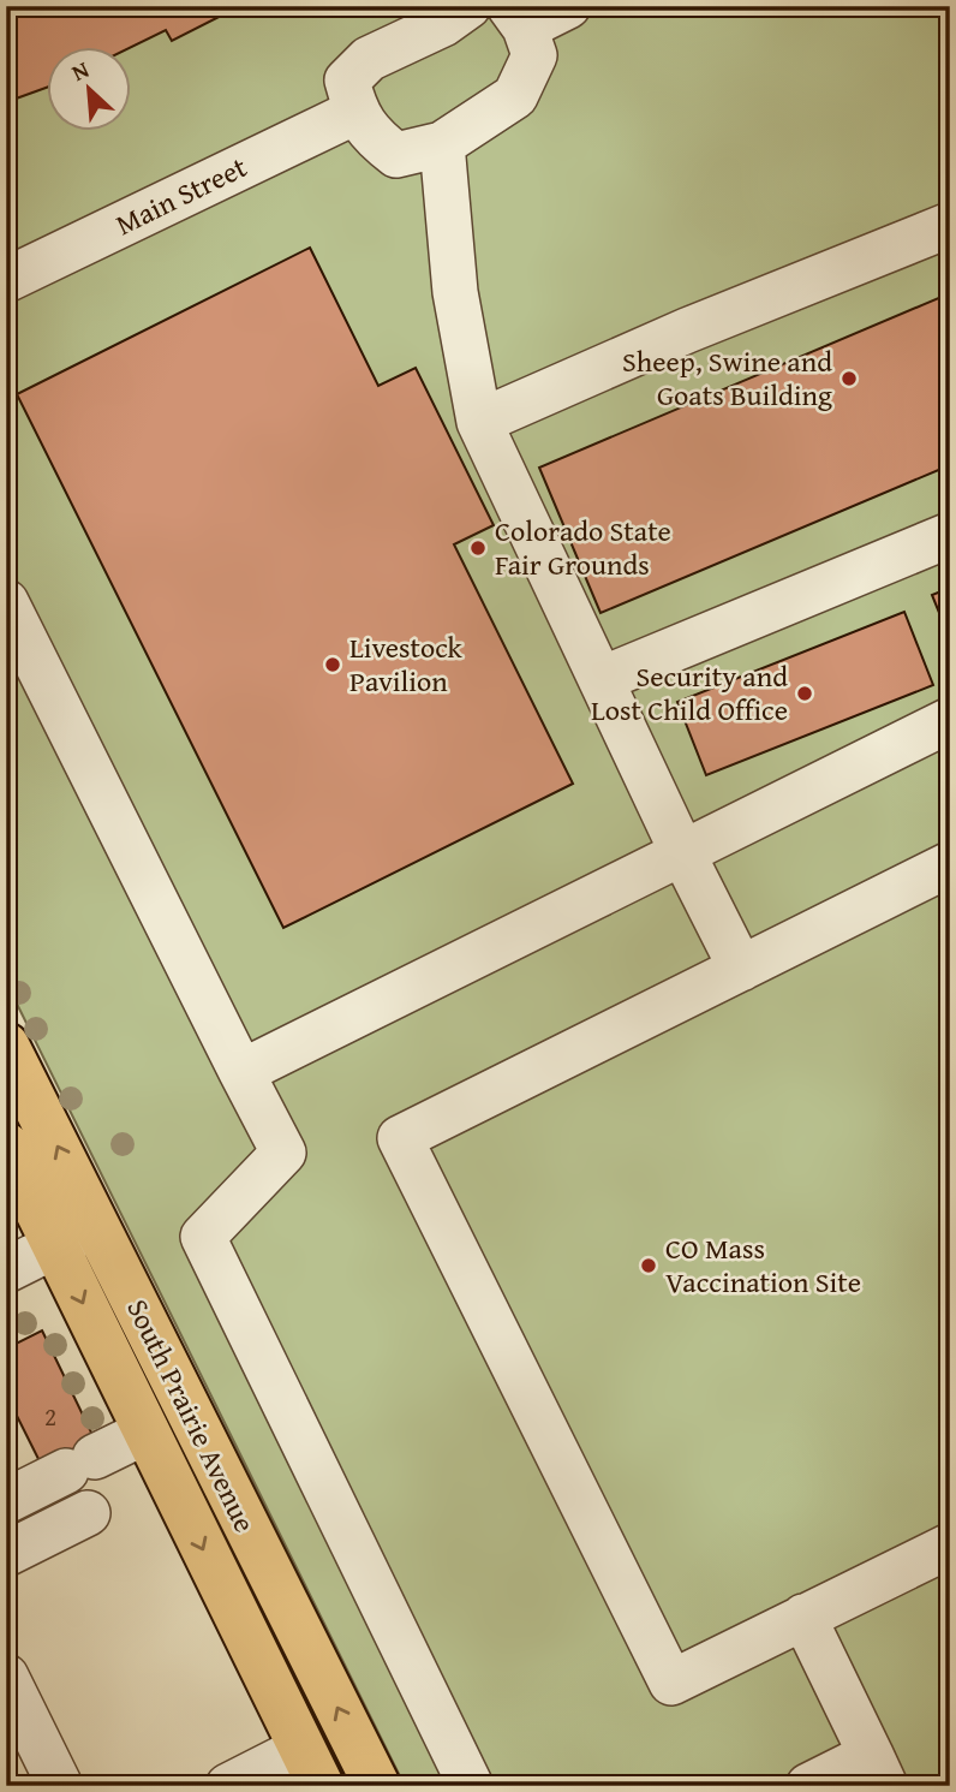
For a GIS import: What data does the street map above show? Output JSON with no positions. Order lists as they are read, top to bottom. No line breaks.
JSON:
{"streets":{"main road":["South Prairie Avenue"],"street":["Main Street"]},"places":["Sheep, Swine and Goats Building","Colorado State Fair Grounds","Livestock Pavilion","Security and Lost Child Office","CO Mass Vaccination Site"],"house_numbers":["2"],"north":"top left"}
